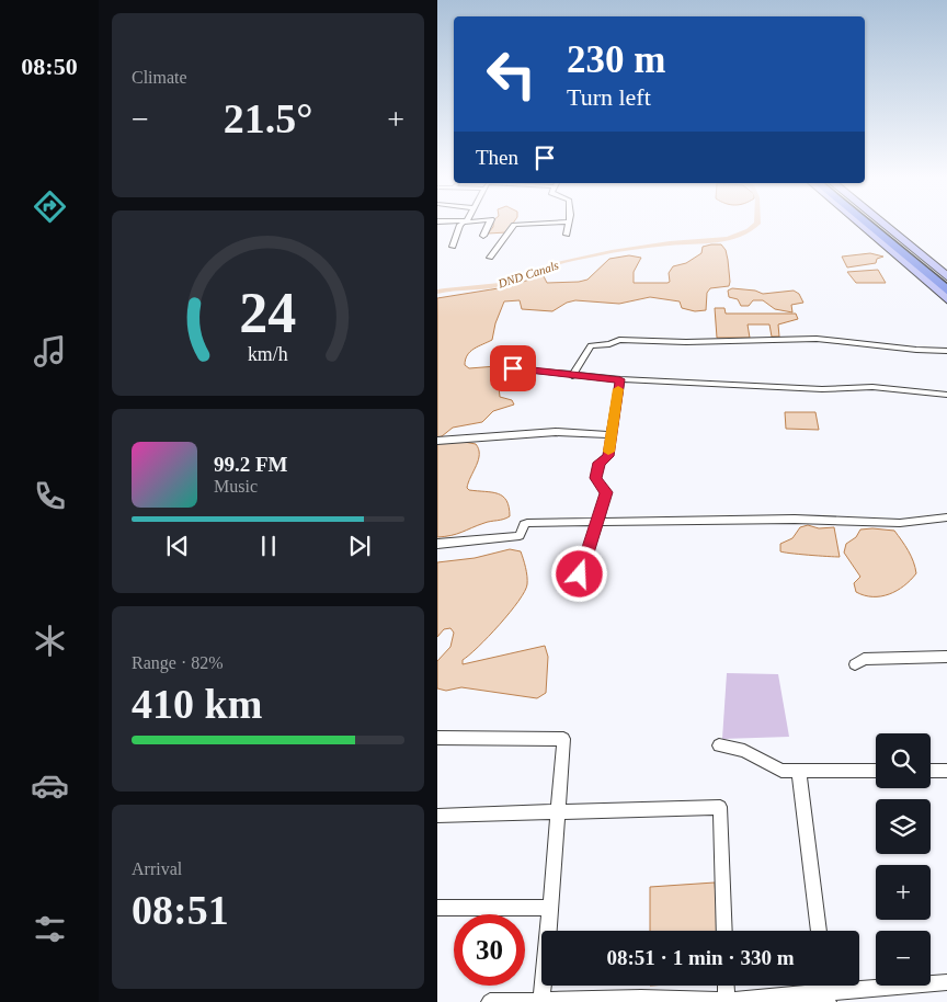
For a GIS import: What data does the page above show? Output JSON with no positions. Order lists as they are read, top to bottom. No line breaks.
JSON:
{"water":["DND Canals"],"page":{"tabs":"08:50","tile":["Climate",["Range · 82%","410 km"],["Arrival","08:51"]],"turn":["230 m","Turn left"],"heat":["−","21.5°","+"],"then":"Then","song":["99.2 FM","Music"],"map_buttons":["+","−"],"limit":"30","trip":"08:51 · 1 min · 330 m","gauge":["24","km/h"]}}
